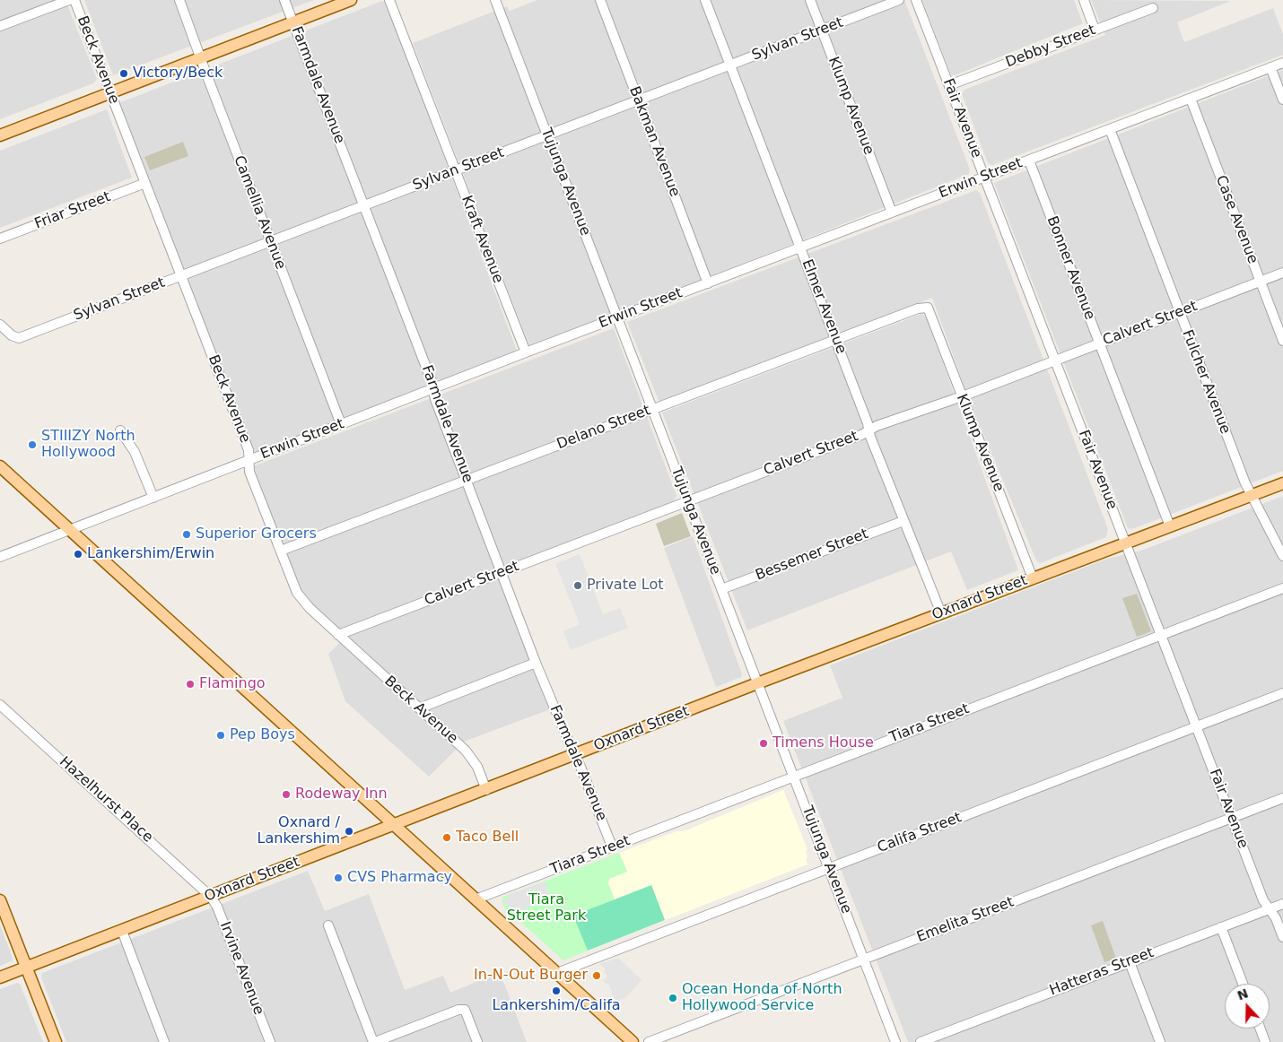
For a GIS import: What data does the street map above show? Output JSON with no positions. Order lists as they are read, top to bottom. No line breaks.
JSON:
{"streets":{"main road":["Oxnard Street"],"street":["Sylvan Street","Debby Street","Beck Avenue","Farmdale Avenue","Klump Avenue","Fair Avenue","Bakman Avenue","Erwin Street","Tujunga Avenue","Friar Street","Camellia Avenue","Case Avenue","Kraft Avenue","Bonner Avenue","Elmer Avenue","Calvert Street","Fulcher Avenue","Delano Street","Bessemer Street","Tiara Street","Hazelhurst Place","Califa Street","Emelita Street","Irvine Avenue","Hatteras Street"]},"crossings":[["Sylvan Street","Beck Avenue"],["Sylvan Street","Farmdale Avenue"],["Sylvan Street","Klump Avenue"],["Sylvan Street","Bakman Avenue"],["Sylvan Street","Tujunga Avenue"],["Sylvan Street","Camellia Avenue"],["Sylvan Street","Kraft Avenue"],["Sylvan Street","Elmer Avenue"],["Debby Street","Fair Avenue"],["Beck Avenue","Erwin Street"],["Beck Avenue","Friar Street"],["Beck Avenue","Calvert Street"],["Beck Avenue","Delano Street"],["Beck Avenue","Oxnard Street"],["Farmdale Avenue","Erwin Street"],["Farmdale Avenue","Calvert Street"],["Farmdale Avenue","Delano Street"],["Farmdale Avenue","Oxnard Street"],["Farmdale Avenue","Tiara Street"],["Klump Avenue","Erwin Street"],["Klump Avenue","Calvert Street"],["Klump Avenue","Delano Street"],["Klump Avenue","Oxnard Street"],["Fair Avenue","Erwin Street"],["Fair Avenue","Calvert Street"],["Fair Avenue","Oxnard Street"],["Fair Avenue","Tiara Street"],["Fair Avenue","Califa Street"],["Fair Avenue","Emelita Street"],["Fair Avenue","Hatteras Street"],["Bakman Avenue","Erwin Street"],["Erwin Street","Tujunga Avenue"],["Erwin Street","Camellia Avenue"],["Erwin Street","Case Avenue"],["Erwin Street","Kraft Avenue"],["Erwin Street","Bonner Avenue"],["Erwin Street","Elmer Avenue"],["Erwin Street","Fulcher Avenue"],["Tujunga Avenue","Calvert Street"],["Tujunga Avenue","Delano Street"],["Tujunga Avenue","Bessemer Street"],["Tujunga Avenue","Oxnard Street"],["Tujunga Avenue","Tiara Street"],["Tujunga Avenue","Califa Street"],["Tujunga Avenue","Emelita Street"],["Case Avenue","Calvert Street"],["Bonner Avenue","Calvert Street"],["Bonner Avenue","Oxnard Street"],["Elmer Avenue","Calvert Street"],["Elmer Avenue","Delano Street"],["Elmer Avenue","Bessemer Street"],["Elmer Avenue","Oxnard Street"],["Calvert Street","Fulcher Avenue"],["Fulcher Avenue","Oxnard Street"],["Oxnard Street","Hazelhurst Place"],["Oxnard Street","Irvine Avenue"],["Hazelhurst Place","Irvine Avenue"]],"parks":["Tiara Street Park"],"places":["Victory/Beck","STIIIZY North Hollywood","Superior Grocers","Lankershim/Erwin","Private Lot","Flamingo","Pep Boys","Timens House","Rodeway Inn","Oxnard / Lankershim","Taco Bell","CVS Pharmacy","In-N-Out Burger","Lankershim/Califa","Ocean Honda of North Hollywood Service"],"north":"top"}
